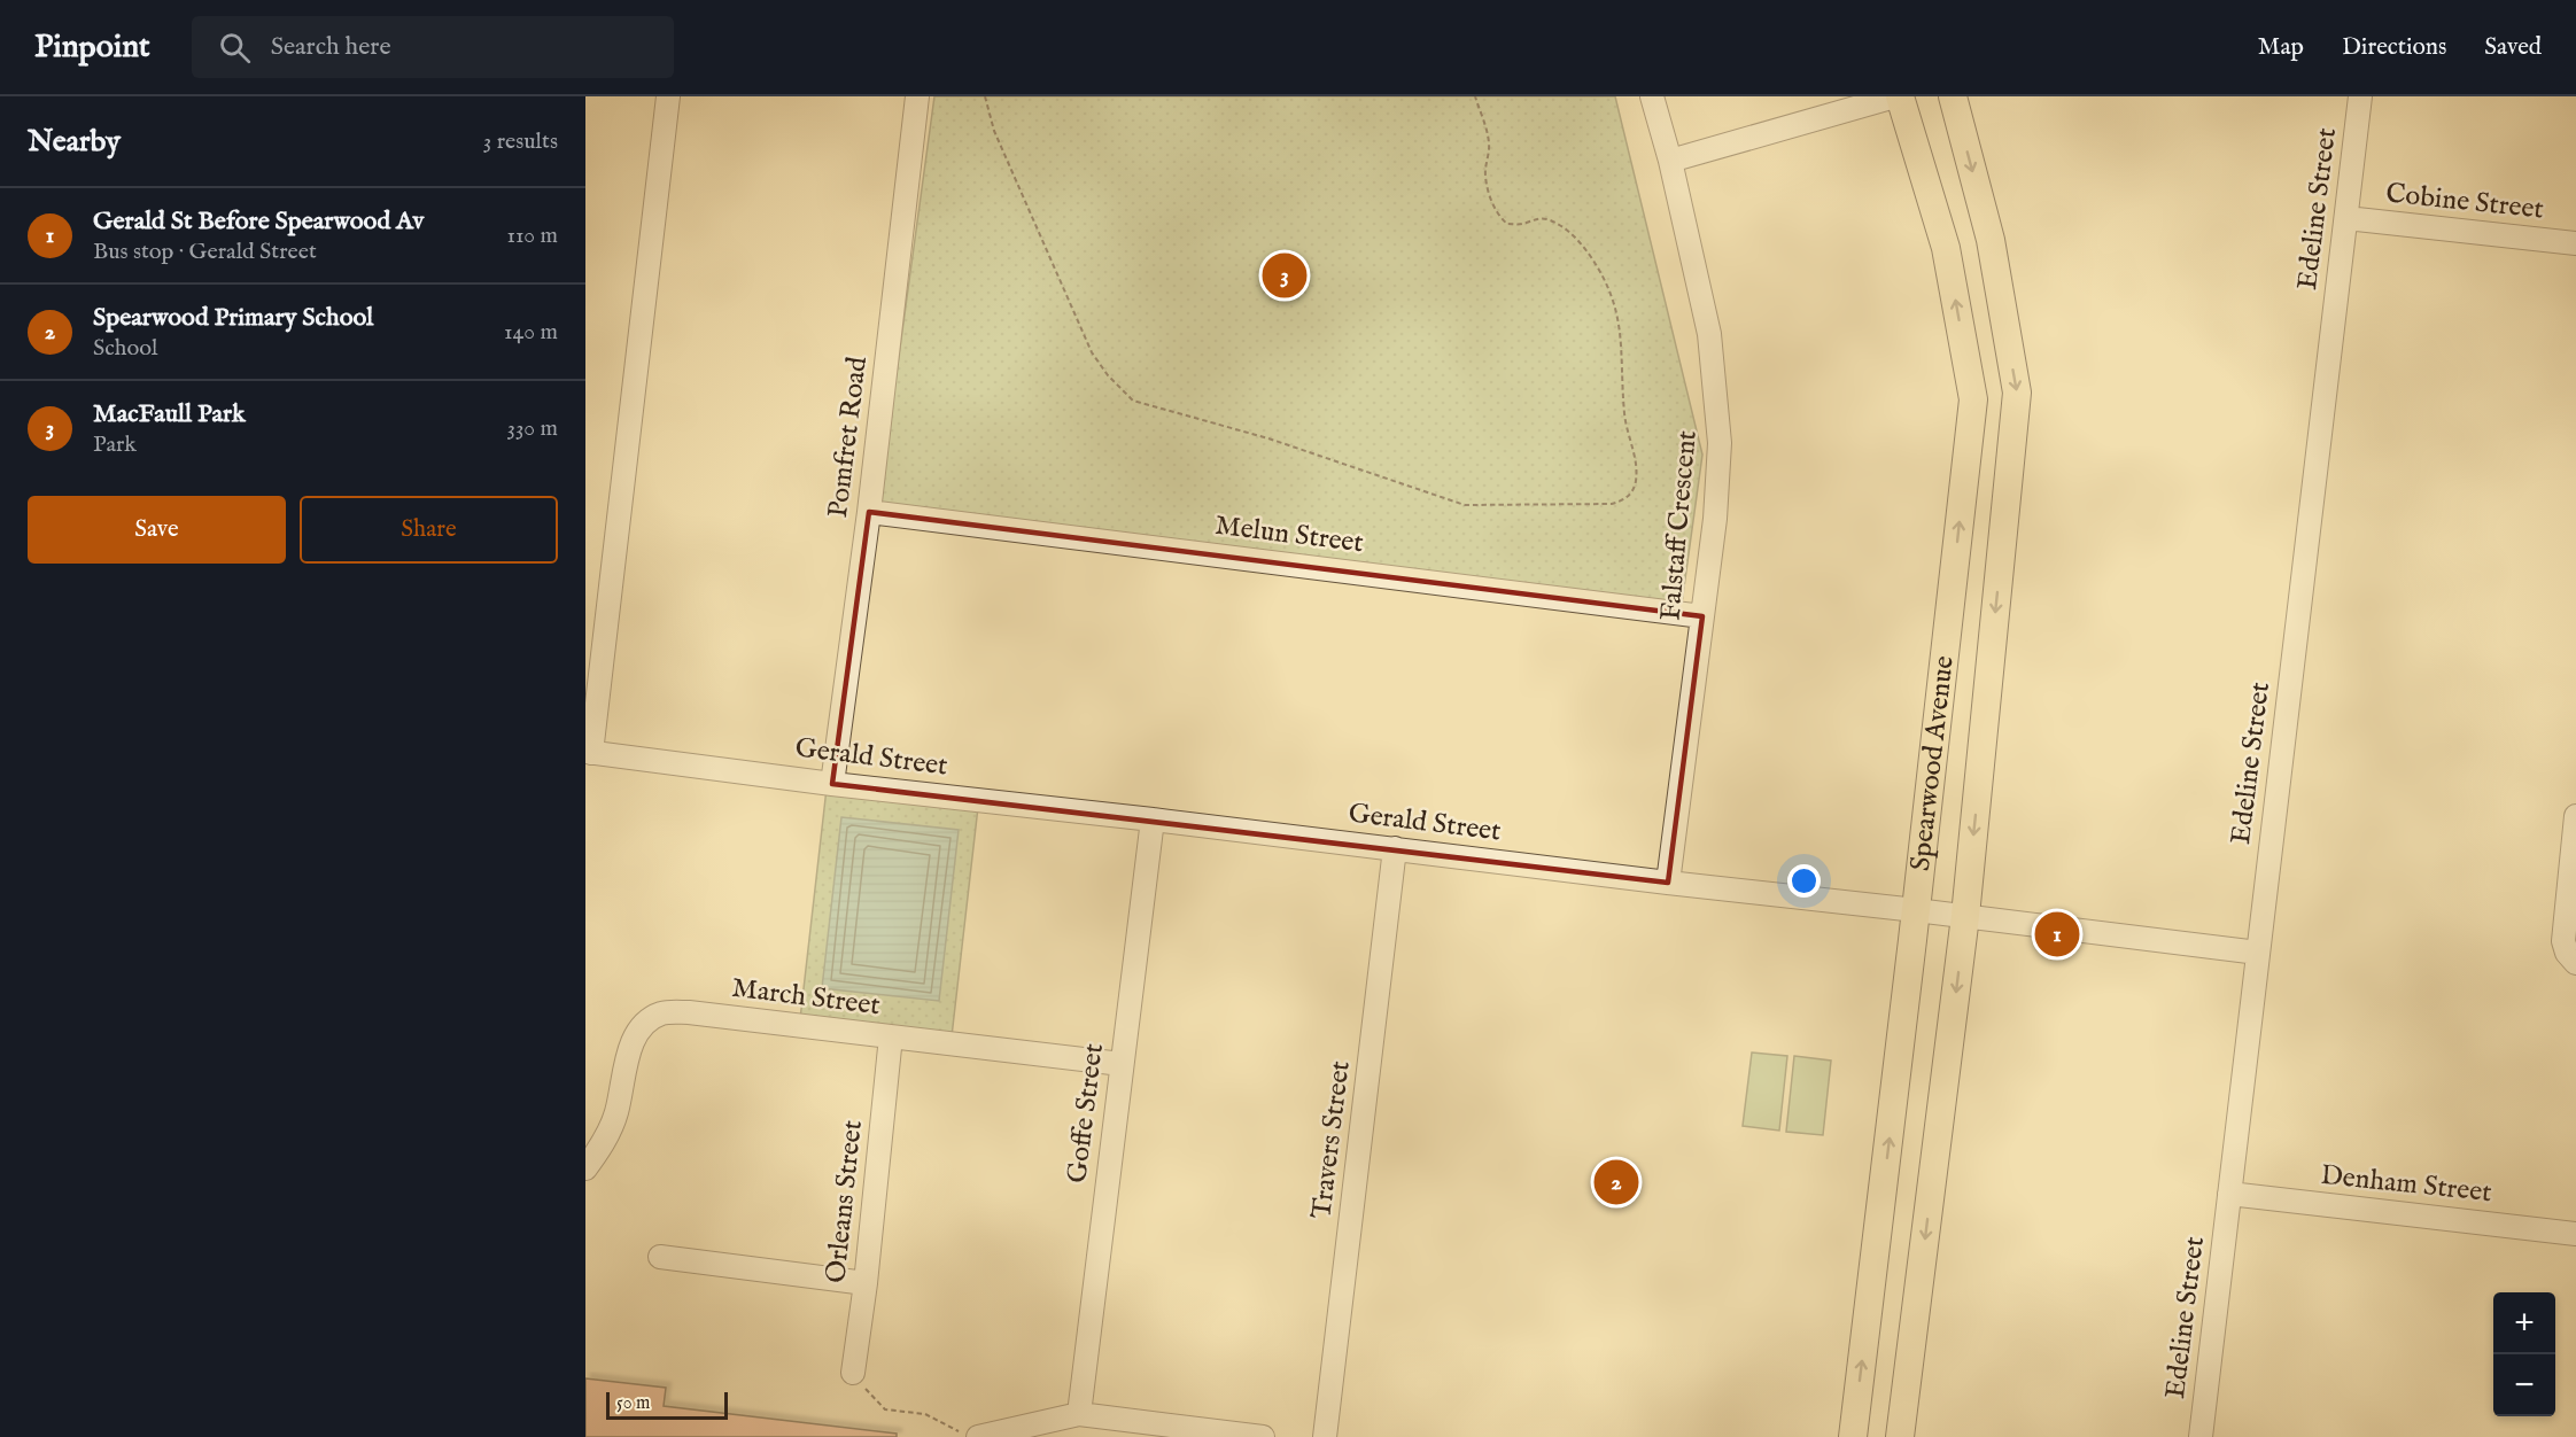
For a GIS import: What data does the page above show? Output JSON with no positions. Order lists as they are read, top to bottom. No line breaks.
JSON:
{"streets":{"main road":["Spearwood Avenue"],"street":["Cobine Street","Edeline Street","Pomfret Road","Falstaff Crescent","Melun Street","Gerald Street","March Street","Goffe Street","Travers Street","Denham Street","Orleans Street"]},"crossings":[["Cobine Street","Edeline Street"],["Edeline Street","Gerald Street"],["Edeline Street","Denham Street"],["Pomfret Road","Melun Street"],["Pomfret Road","Gerald Street"],["Falstaff Crescent","Melun Street"],["Falstaff Crescent","Gerald Street"],["Gerald Street","Spearwood Avenue"],["Gerald Street","Goffe Street"],["Gerald Street","Travers Street"],["March Street","Goffe Street"],["March Street","Orleans Street"]],"scale_bar":"50 m","page":{"header":"Pinpoint","search":"Search here","nav":["Map","Directions","Saved"],"heading":["Nearby","3 results"],"list":[{"mark":"1","name":"Gerald St Before Spearwood Av","note":"Bus stop · Gerald Street","value":"110 m"},{"mark":"2","name":"Spearwood Primary School","note":"School","value":"140 m"},{"mark":"3","name":"MacFaull Park","note":"Park","value":"330 m"}],"pins":["3","1","2"],"buttons":["Save","Share"],"map_buttons":["+","−"],"scale":"50 m"}}
